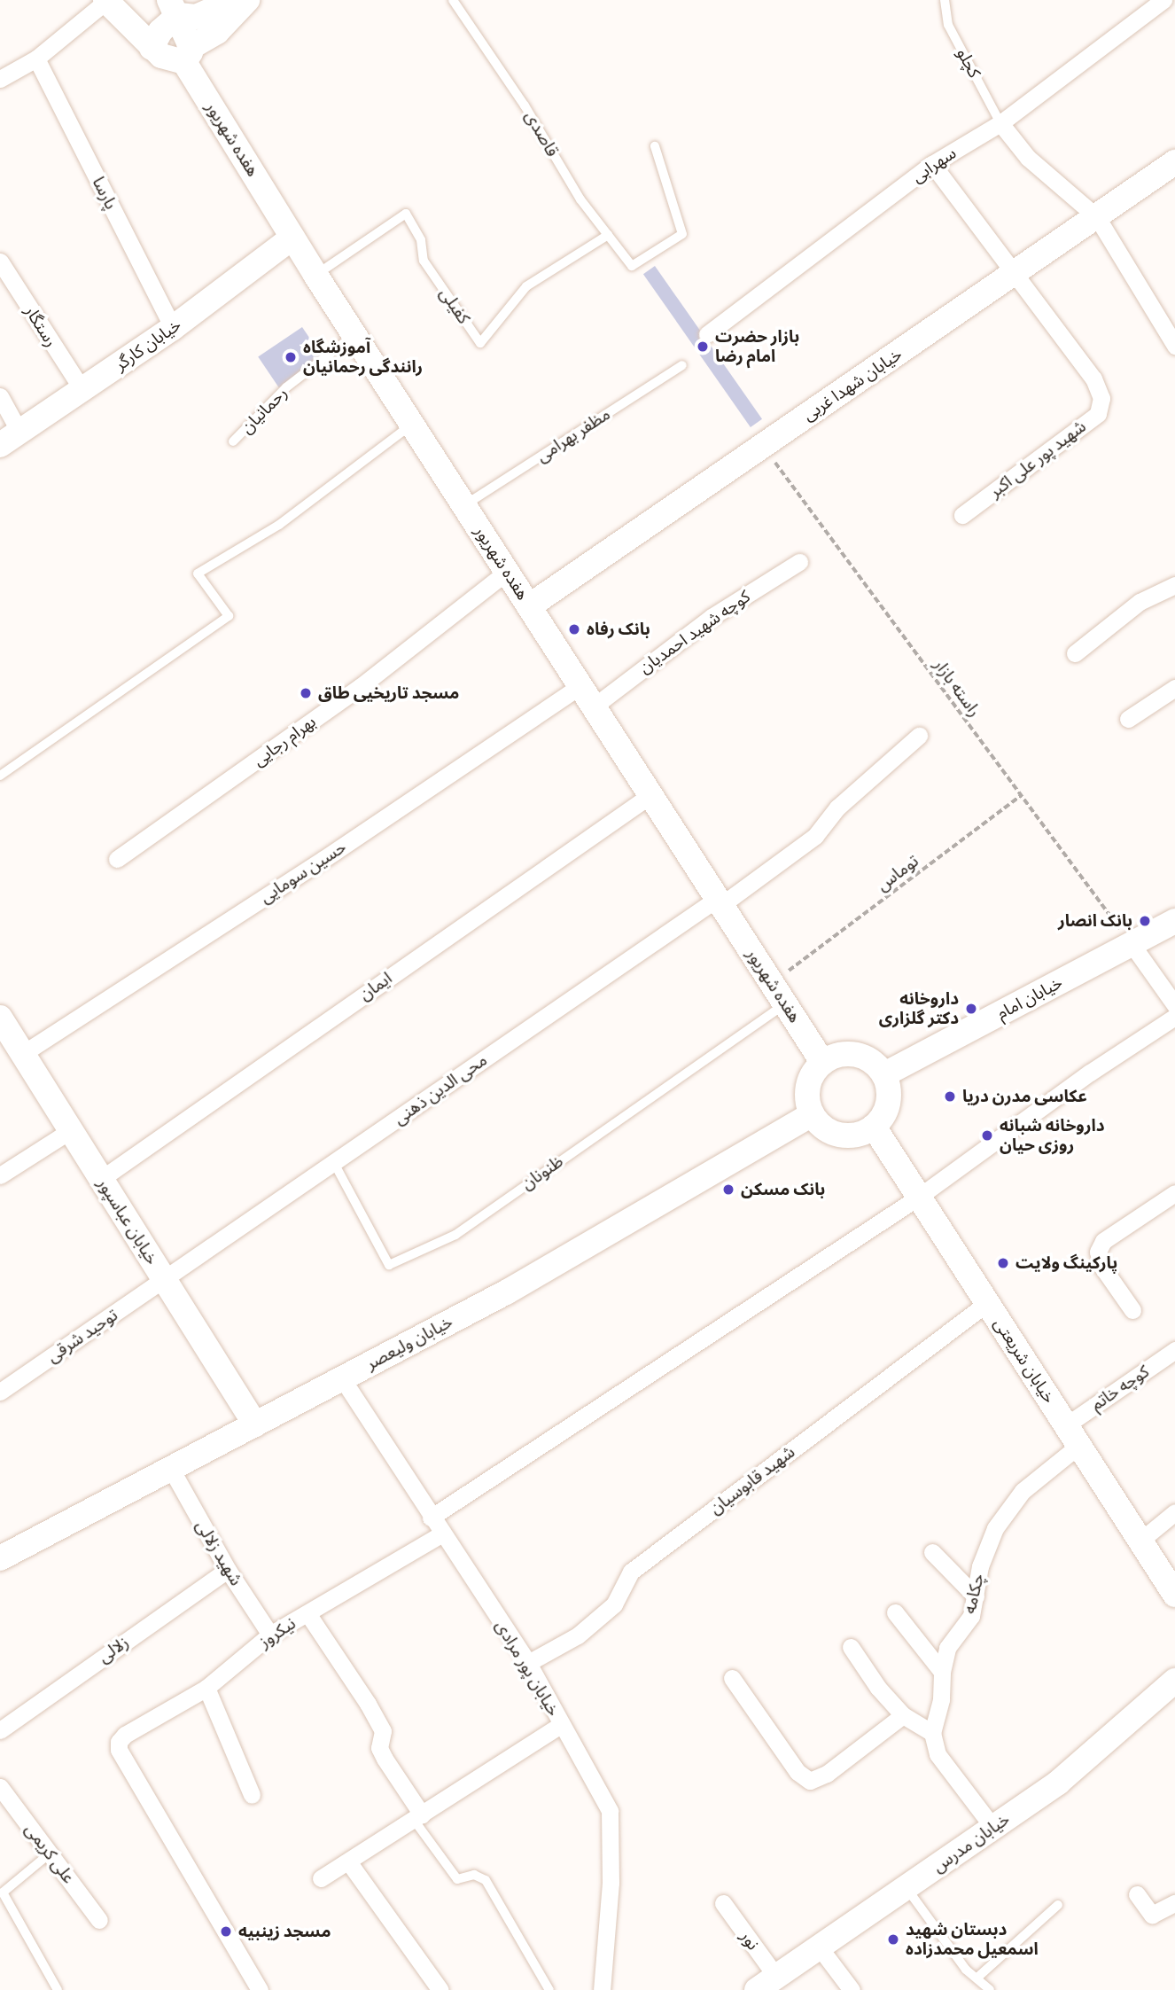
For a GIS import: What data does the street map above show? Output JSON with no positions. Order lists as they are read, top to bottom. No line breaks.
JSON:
{"streets":{"main road":["هفده شهریور","خیابان کارگر","خیابان شهدا غربی","خیابان امام","خیابان عباسپور","خیابان ولیعصر","خیابان شریعتی","خیابان مدرس"],"street":["سهرابی","پارسا","رستگار","شهید پور علی اکبر","کوچه شهید احمدیان","بهرام رجایی","حسین سومایی","ایمان","محی الدین ذهنی","توحید شرقی","کوچه خاتم","شهید قابوسیان","شهید زلالی","چکامه","نیکروز","زلالی","خیابان پور مرادی","علی کریمی","نور"],"lane":["کچلو","قاصدی","کفیلی","رحمانیان","مظفر بهرامی","ظنونان"],"path":["راسته بازار","توماس"]},"crossings":[["کچلو","سهرابی"],["قاصدی","کفیلی"],["هفده شهریور","کفیلی"],["هفده شهریور","خیابان کارگر"],["هفده شهریور","خیابان شهدا غربی"],["هفده شهریور","رحمانیان"],["هفده شهریور","مظفر بهرامی"],["هفده شهریور","کوچه شهید احمدیان"],["هفده شهریور","بهرام رجایی"],["هفده شهریور","حسین سومایی"],["هفده شهریور","ایمان"],["هفده شهریور","خیابان امام"],["هفده شهریور","محی الدین ذهنی"],["هفده شهریور","ظنونان"],["هفده شهریور","خیابان ولیعصر"],["هفده شهریور","خیابان شریعتی"],["سهرابی","شهید پور علی اکبر"],["پارسا","خیابان کارگر"],["رستگار","خیابان کارگر"],["خیابان شهدا غربی","شهید پور علی اکبر"],["خیابان شهدا غربی","راسته بازار"],["راسته بازار","توماس"],["راسته بازار","خیابان امام"],["حسین سومایی","خیابان عباسپور"],["ایمان","خیابان عباسپور"],["خیابان امام","خیابان ولیعصر"],["خیابان امام","خیابان شریعتی"],["محی الدین ذهنی","ظنونان"],["محی الدین ذهنی","خیابان عباسپور"],["محی الدین ذهنی","توحید شرقی"],["خیابان عباسپور","توحید شرقی"],["خیابان عباسپور","خیابان ولیعصر"],["خیابان ولیعصر","خیابان شریعتی"],["خیابان ولیعصر","شهید زلالی"],["خیابان ولیعصر","خیابان پور مرادی"],["خیابان شریعتی","کوچه خاتم"],["خیابان شریعتی","شهید قابوسیان"],["خیابان شریعتی","چکامه"],["کوچه خاتم","چکامه"],["شهید قابوسیان","خیابان پور مرادی"],["شهید زلالی","نیکروز"],["شهید زلالی","زلالی"],["نیکروز","خیابان پور مرادی"],["خیابان مدرس","نور"]],"places":["بازار حضرت امام رضا","آموزشگاه رانندگی رحمانیان","بانک رفاه","مسجد تاریخیی طاق","بانک انصار","داروخانه دکتر گلزاری","عکاسی مدرن دریا","داروخانه شبانه روزی حیان","بانک مسکن","پارکینگ ولایت","مسجد زینبیه","دبستان شهید اسمعیل محمدزاده"]}
